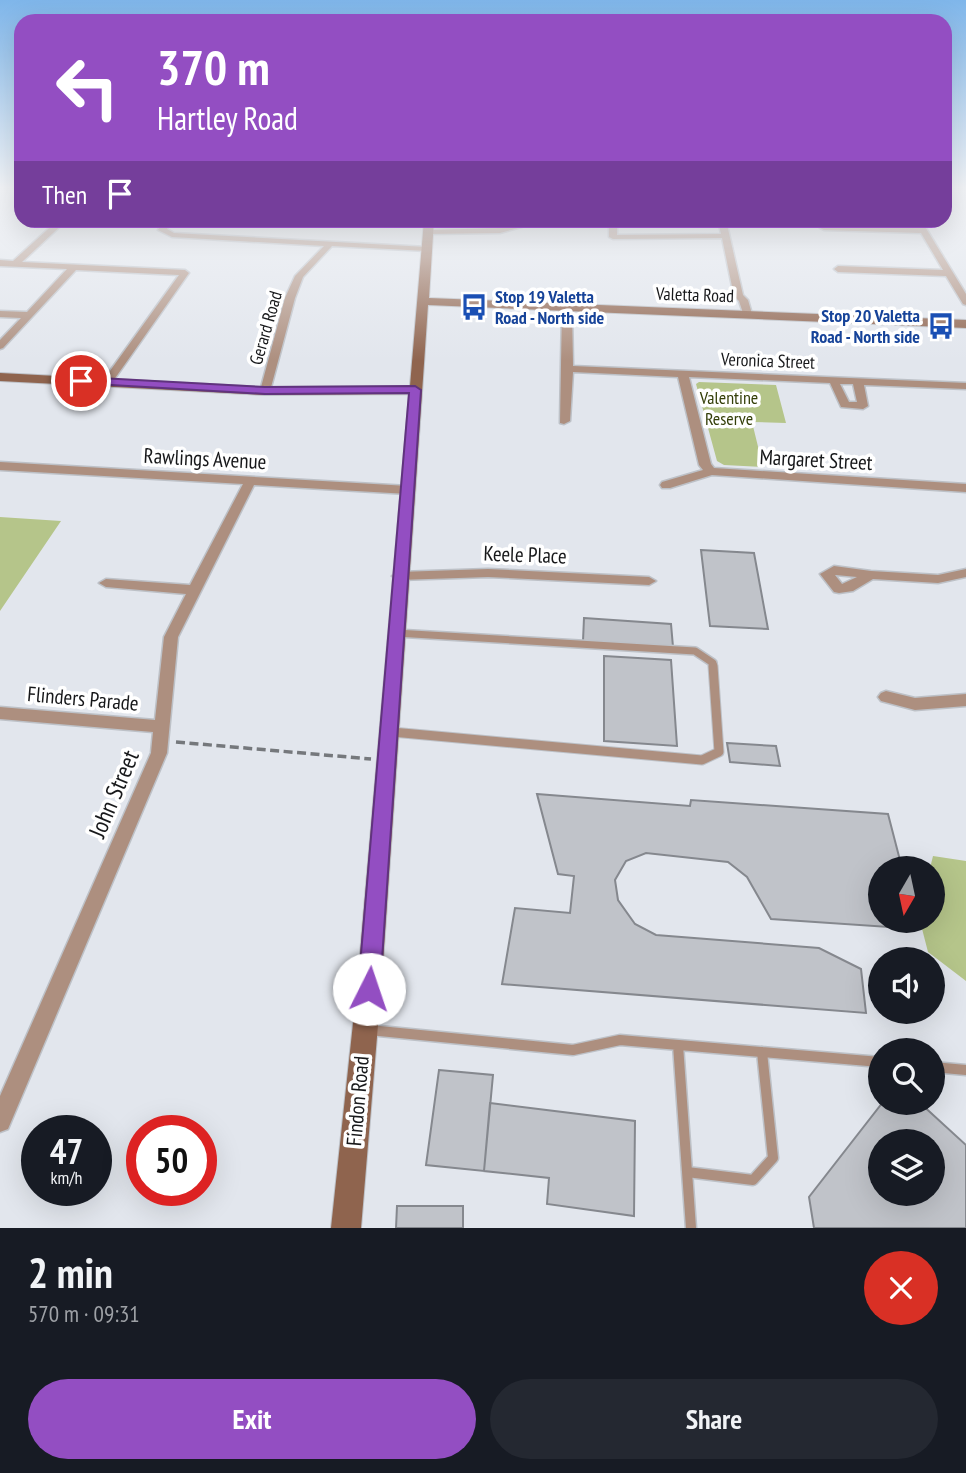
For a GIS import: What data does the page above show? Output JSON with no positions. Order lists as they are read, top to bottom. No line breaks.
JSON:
{"streets":{"main road":["Valetta Road","Findon Road"],"street":["Gerard Road","Veronica Street","Rawlings Avenue","Margaret Street","Keele Place","Flinders Parade","John Street"]},"crossings":[["Valetta Road","Findon Road"],["Rawlings Avenue","John Street"],["Rawlings Avenue","Findon Road"],["Keele Place","Findon Road"],["Flinders Parade","John Street"]],"parks":["Valentine Reserve"],"places":{"bus stop":["Stop 19 Valetta Road - North side","Stop 20 Valetta Road - North side"]},"north":"bottom","page":{"turn":["370 m","Hartley Road"],"then":"Then","speed":"47 km/h","limit":"50","heading":["2 min","570 m · 09:31"],"buttons":["Exit","Share"]}}
